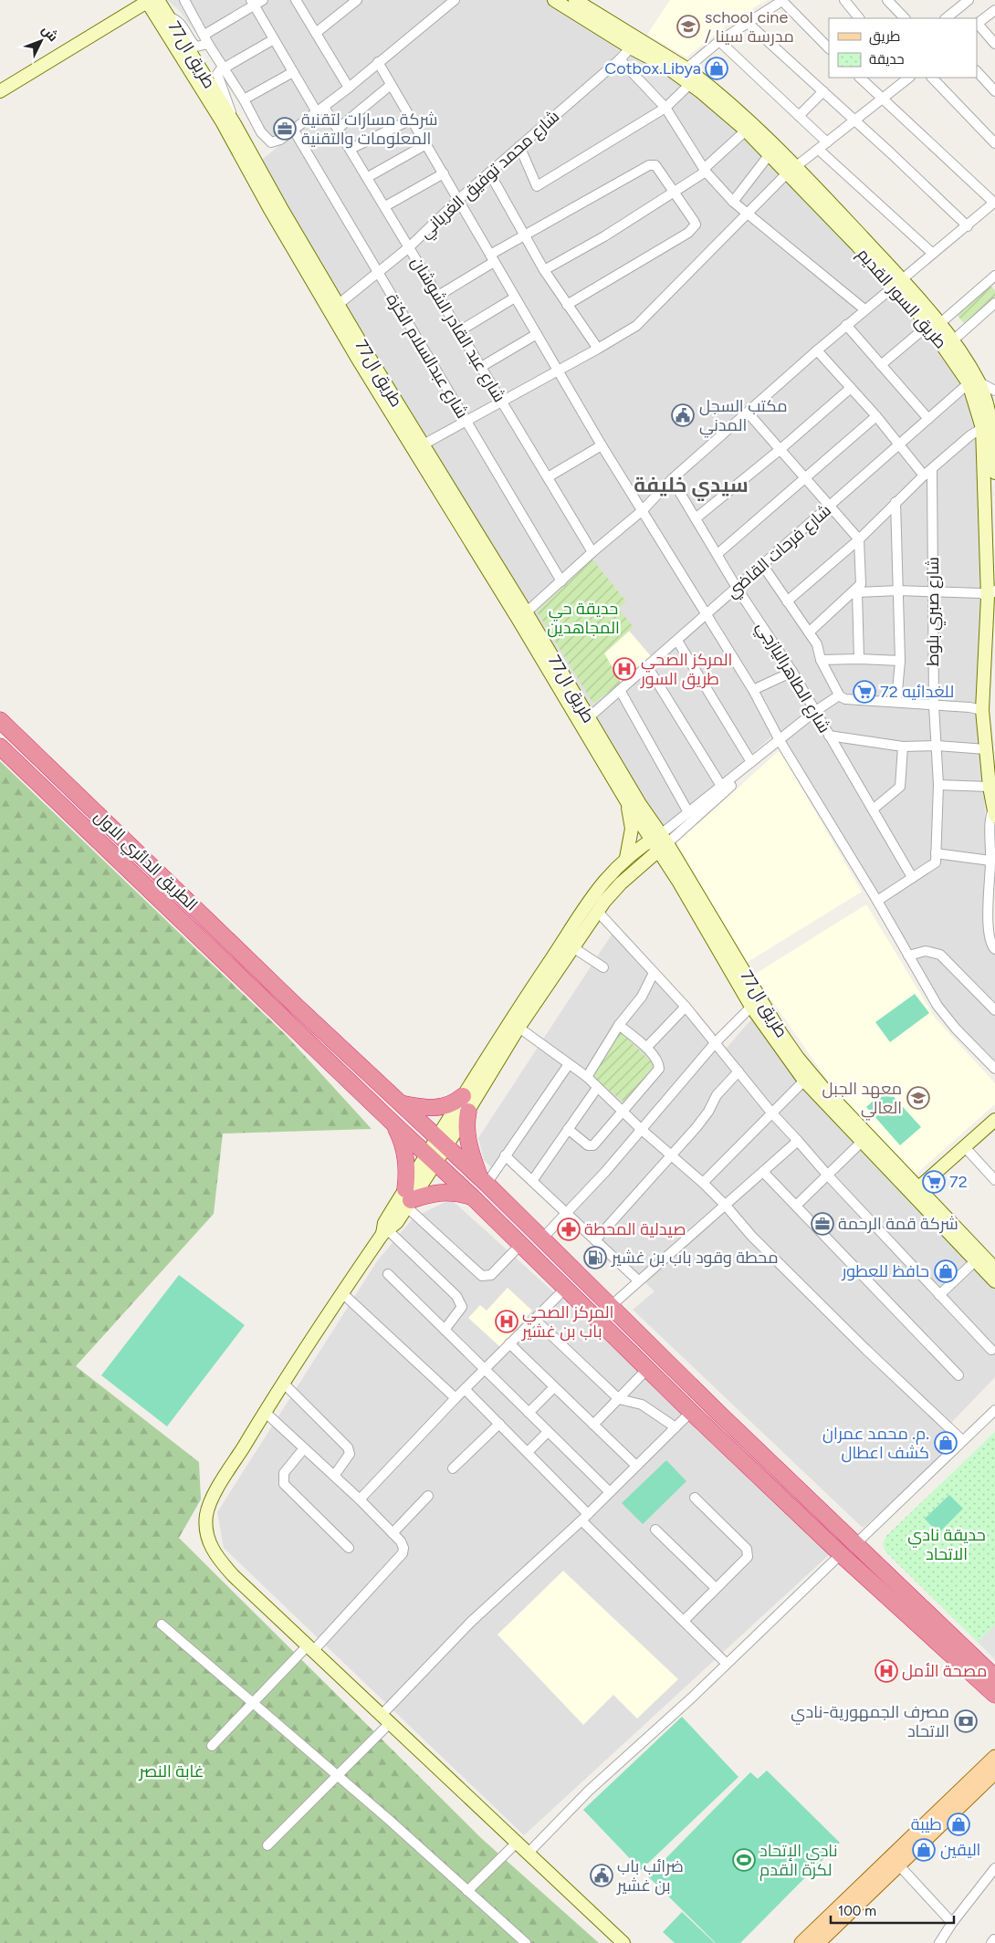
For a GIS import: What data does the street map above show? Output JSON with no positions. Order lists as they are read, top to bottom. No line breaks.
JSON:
{"streets":{"highway":["الطريق الدائري الاول"],"main road":["طريق ال77","طريق السور القديم"],"street":["شارع محمد توفيق الغرياني","شارع عبد القادر الشوشان","شارع عبدالسلام الكزة","شارع فرحات القاضي","شارع صبري بلوط","شارع الطاهراليازجي"]},"crossings":[["طريق ال77","شارع محمد توفيق الغرياني"],["طريق ال77","شارع فرحات القاضي"],["شارع محمد توفيق الغرياني","طريق السور القديم"],["شارع محمد توفيق الغرياني","شارع عبد القادر الشوشان"],["شارع محمد توفيق الغرياني","شارع عبدالسلام الكزة"],["طريق السور القديم","شارع فرحات القاضي"],["شارع فرحات القاضي","شارع الطاهراليازجي"]],"districts":["سيدي خليفة"],"parks":["حديقة حي المجاهدين","حديقة نادي الاتحاد","غابة النصر"],"places":{"school or university":["school cine / مدرسة سينا","معهد الجبل العالي"],"shop":["Cotbox.Libya","حافظ للعطور","م. محمد عمران. كشف اعطال","طيبة","اليقين"],"office":["شركة مسارات لتقنية المعلومات والتقنية","شركة قمة الرحمة"],"public building":["مكتب السجل المدني","ضرائب باب بن غشير"],"hospital":["المركز الصحي طريق السور","المركز الصحي باب بن غشير","مصحة الأمل"],"supermarket":["72 للغدائيه","72"],"pharmacy":["صيدلية المحطة"],"fuel station":["محطة وقود باب بن غشير"],"bank":["مصرف الجمهورية-نادي الاتحاد"],"sports":["نادي الإتحاد لكرة القدم"]},"legend":["طريق","حديقة"],"scale_bar":"100 m","north":"top right"}
